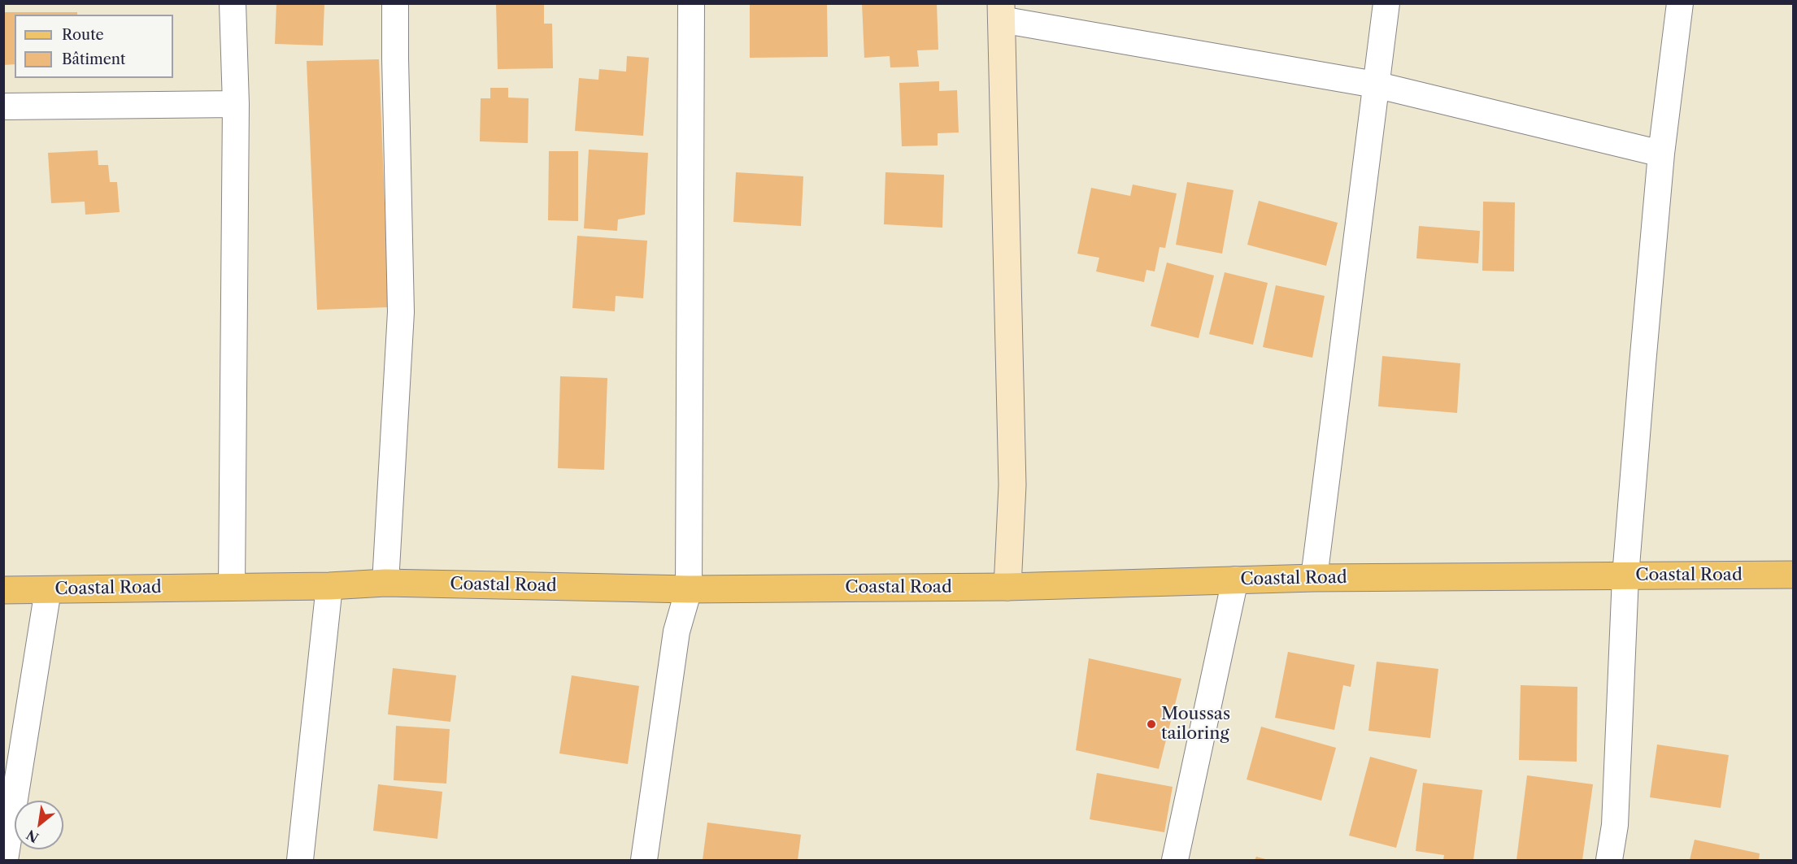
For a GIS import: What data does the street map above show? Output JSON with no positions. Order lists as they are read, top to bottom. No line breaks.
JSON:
{"streets":{"main road":["Coastal Road"]},"places":["Moussas tailoring"],"legend":["Route","Bâtiment"],"north":"bottom left"}
